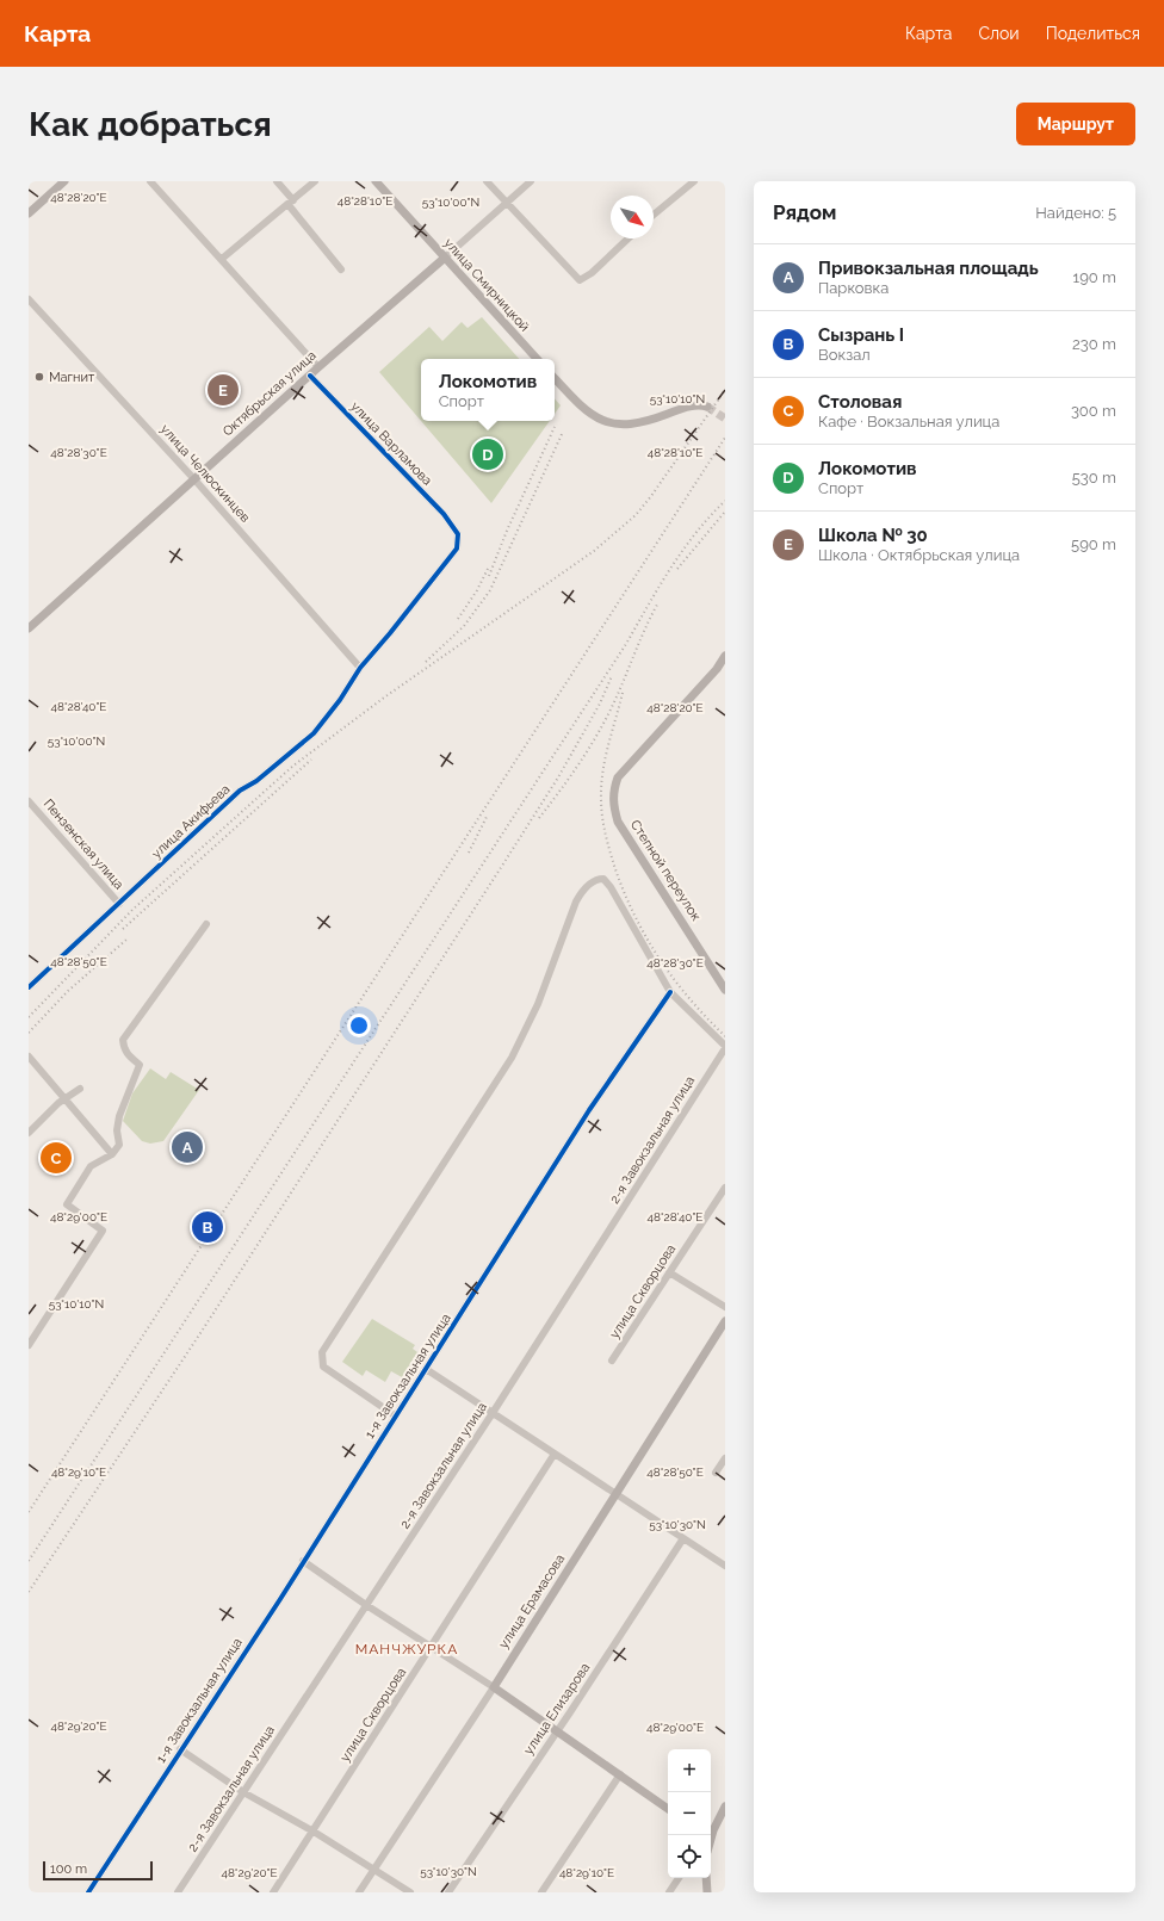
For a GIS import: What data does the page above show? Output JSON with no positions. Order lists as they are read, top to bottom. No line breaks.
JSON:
{"streets":{"main road":["улица Смирницкой","Октябрьская улица","Степной переулок","улица Ерамасова"],"street":["улица Варламова","улица Челюскинцев","улица Акифьева","Пензенская улица","2-я Завокзальная улица","улица Скворцова","1-я Завокзальная улица","улица Елизарова"]},"crossings":[["улица Смирницкой","Октябрьская улица"],["Октябрьская улица","улица Варламова"],["Октябрьская улица","улица Челюскинцев"],["улица Варламова","улица Акифьева"],["улица Челюскинцев","улица Акифьева"],["улица Акифьева","Пензенская улица"]],"districts":["МАНЧЖУРКА"],"places":["Магнит"],"scale_bar":"100 m","north":"bottom right","page":{"header":"Карта","nav":["Карта","Слои","Поделиться"],"buttons":"Маршрут","title":"Как добраться","heading":["Рядом","Найдено: 5"],"list":[{"mark":"A","name":"Привокзальная площадь","note":"Парковка","value":"190 m"},{"mark":"B","name":"Сызрань I","note":"Вокзал","value":"230 m"},{"mark":"C","name":"Столовая","note":"Кафе · Вокзальная улица","value":"300 m"},{"mark":"D","name":"Локомотив","note":"Спорт","value":"530 m"},{"mark":"E","name":"Школа № 30","note":"Школа · Октябрьская улица","value":"590 m"}],"popup":["Локомотив","Спорт"],"pins":["E","D","A","C","B"],"map_buttons":["+","−"],"scale":"100 m"},"coordinates":["48°28'20\"E","48°28'10\"E","53°10'00\"N","53°10'10\"N","48°28'30\"E","48°28'40\"E","48°28'50\"E","48°29'00\"E","48°29'10\"E","53°10'30\"N","48°29'20\"E"]}
